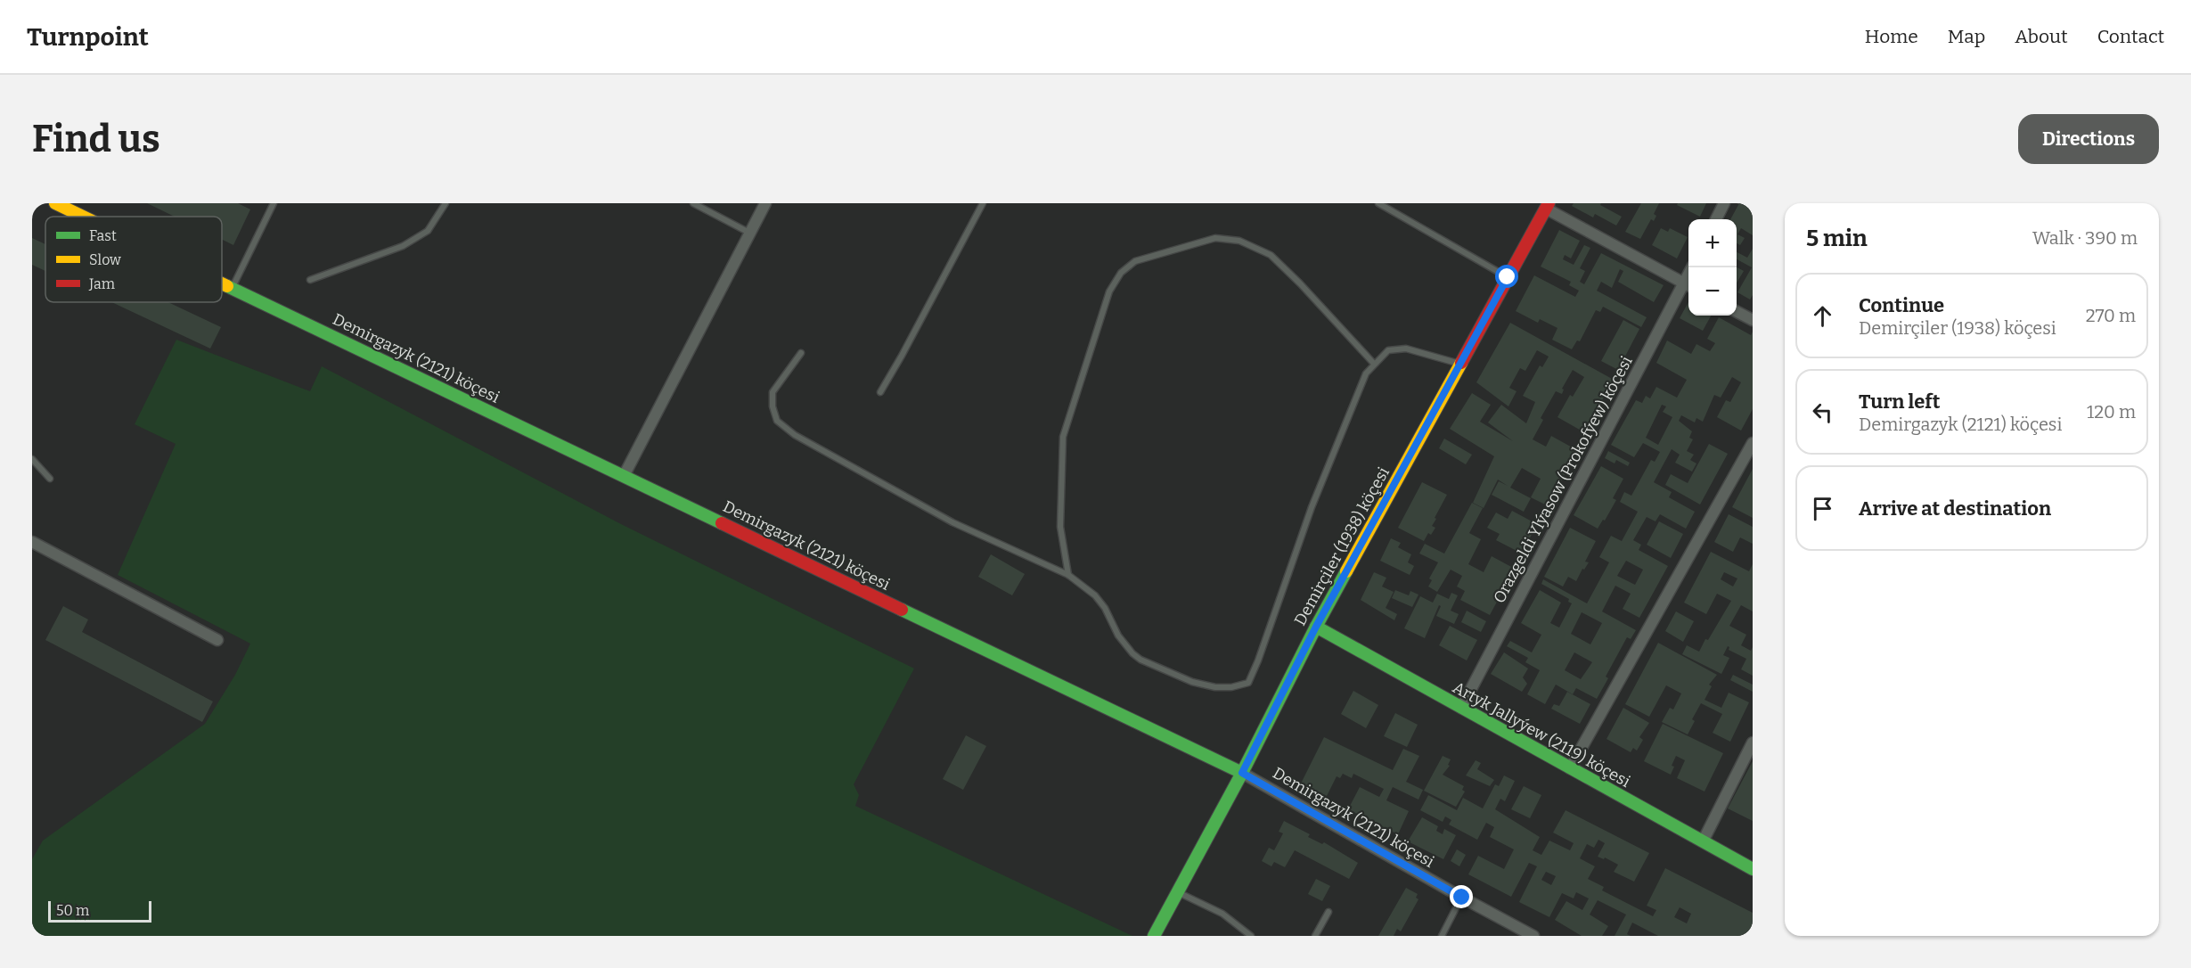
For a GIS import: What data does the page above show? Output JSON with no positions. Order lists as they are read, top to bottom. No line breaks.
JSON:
{"streets":{"street":["Demirgazyk (2121) köçesi","Orazgeldi Ylýasow (Prokofýew) köçesi","Demirçiler (1938) köçesi","Artyk Jallyýew (2119) köçesi"]},"crossings":[["Demirgazyk (2121) köçesi","Demirçiler (1938) köçesi"],["Orazgeldi Ylýasow (Prokofýew) köçesi","Artyk Jallyýew (2119) köçesi"],["Demirçiler (1938) köçesi","Artyk Jallyýew (2119) köçesi"]],"legend":["Fast","Slow","Jam"],"scale_bar":"50 m","page":{"header":"Turnpoint","nav":["Home","Map","About","Contact"],"buttons":"Directions","title":"Find us","heading":["5 min","Walk · 390 m"],"map_buttons":["+","−"],"list":[["Continue","Demirçiler (1938) köçesi","270 m"],["Turn left","Demirgazyk (2121) köçesi","120 m"],"Arrive at destination"],"scale":"50 m"}}
